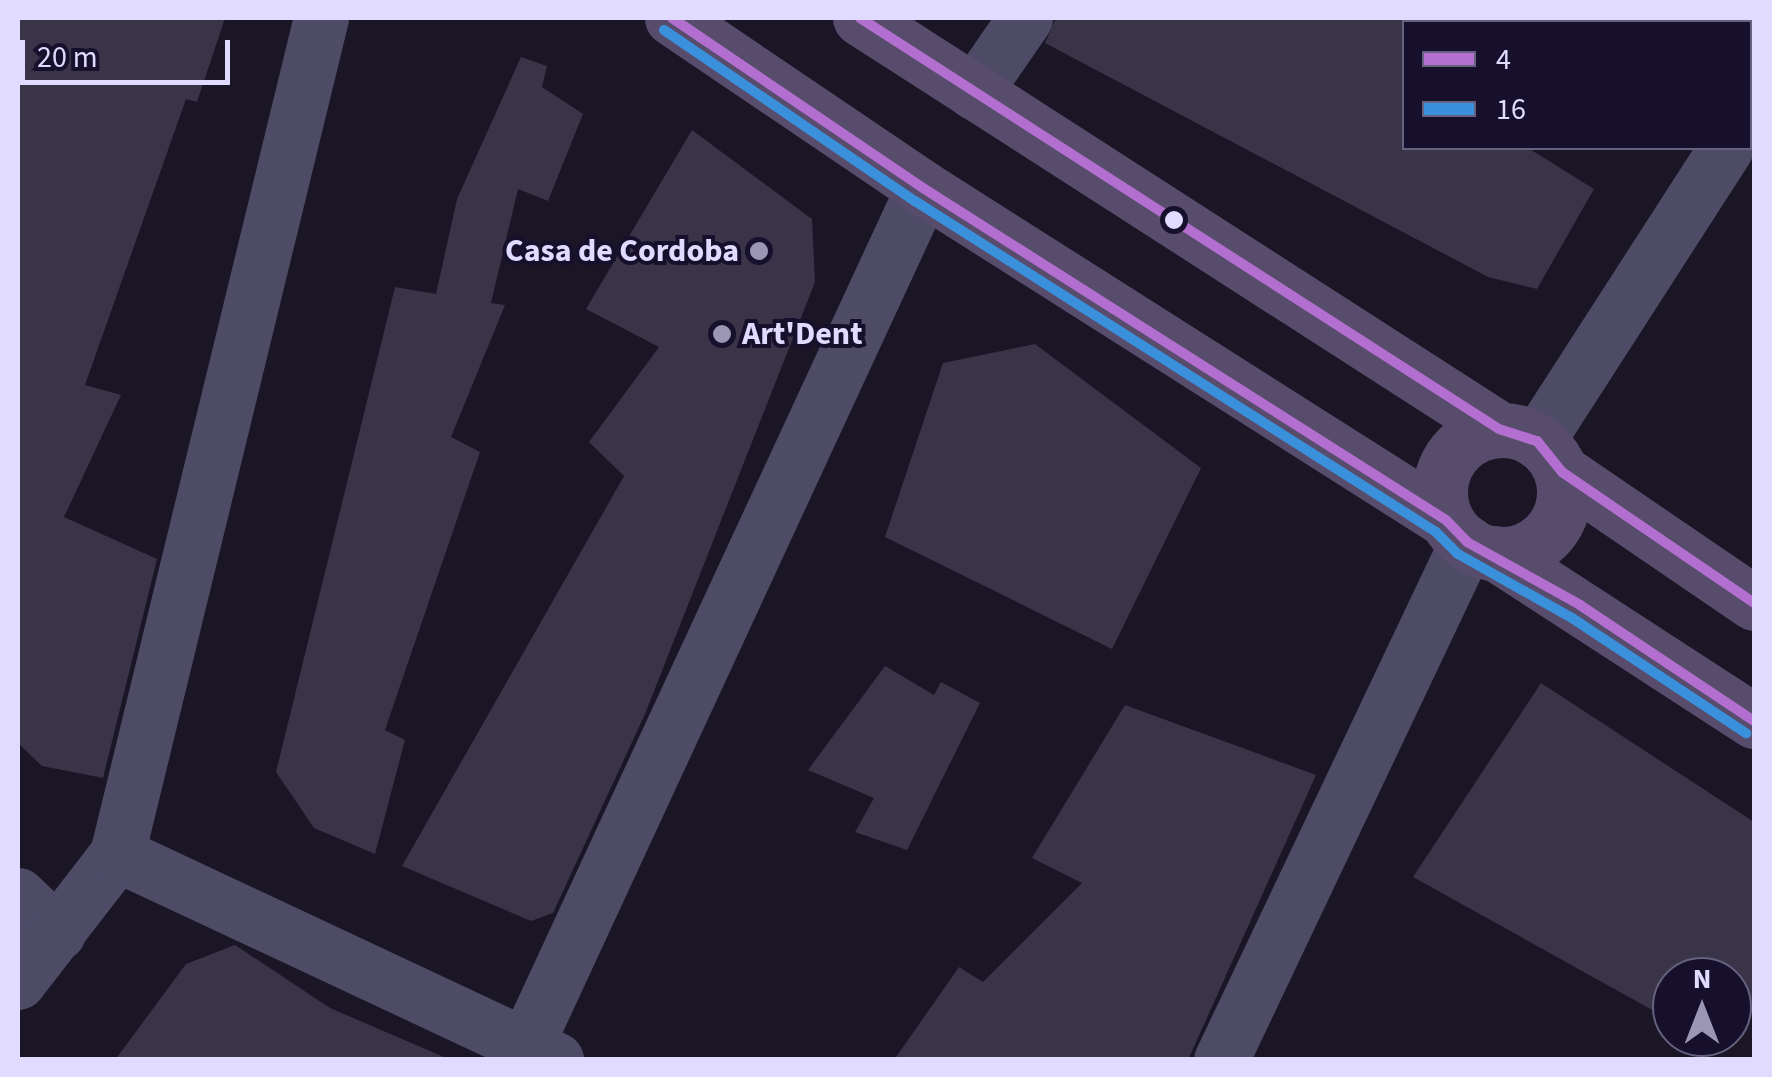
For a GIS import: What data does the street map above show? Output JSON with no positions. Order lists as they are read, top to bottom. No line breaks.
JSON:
{"places":["Casa de Cordoba","Art'Dent"],"lines":["transit line 4","transit line 16"],"legend":["4","16"],"scale_bar":"20 m","north":"top"}
